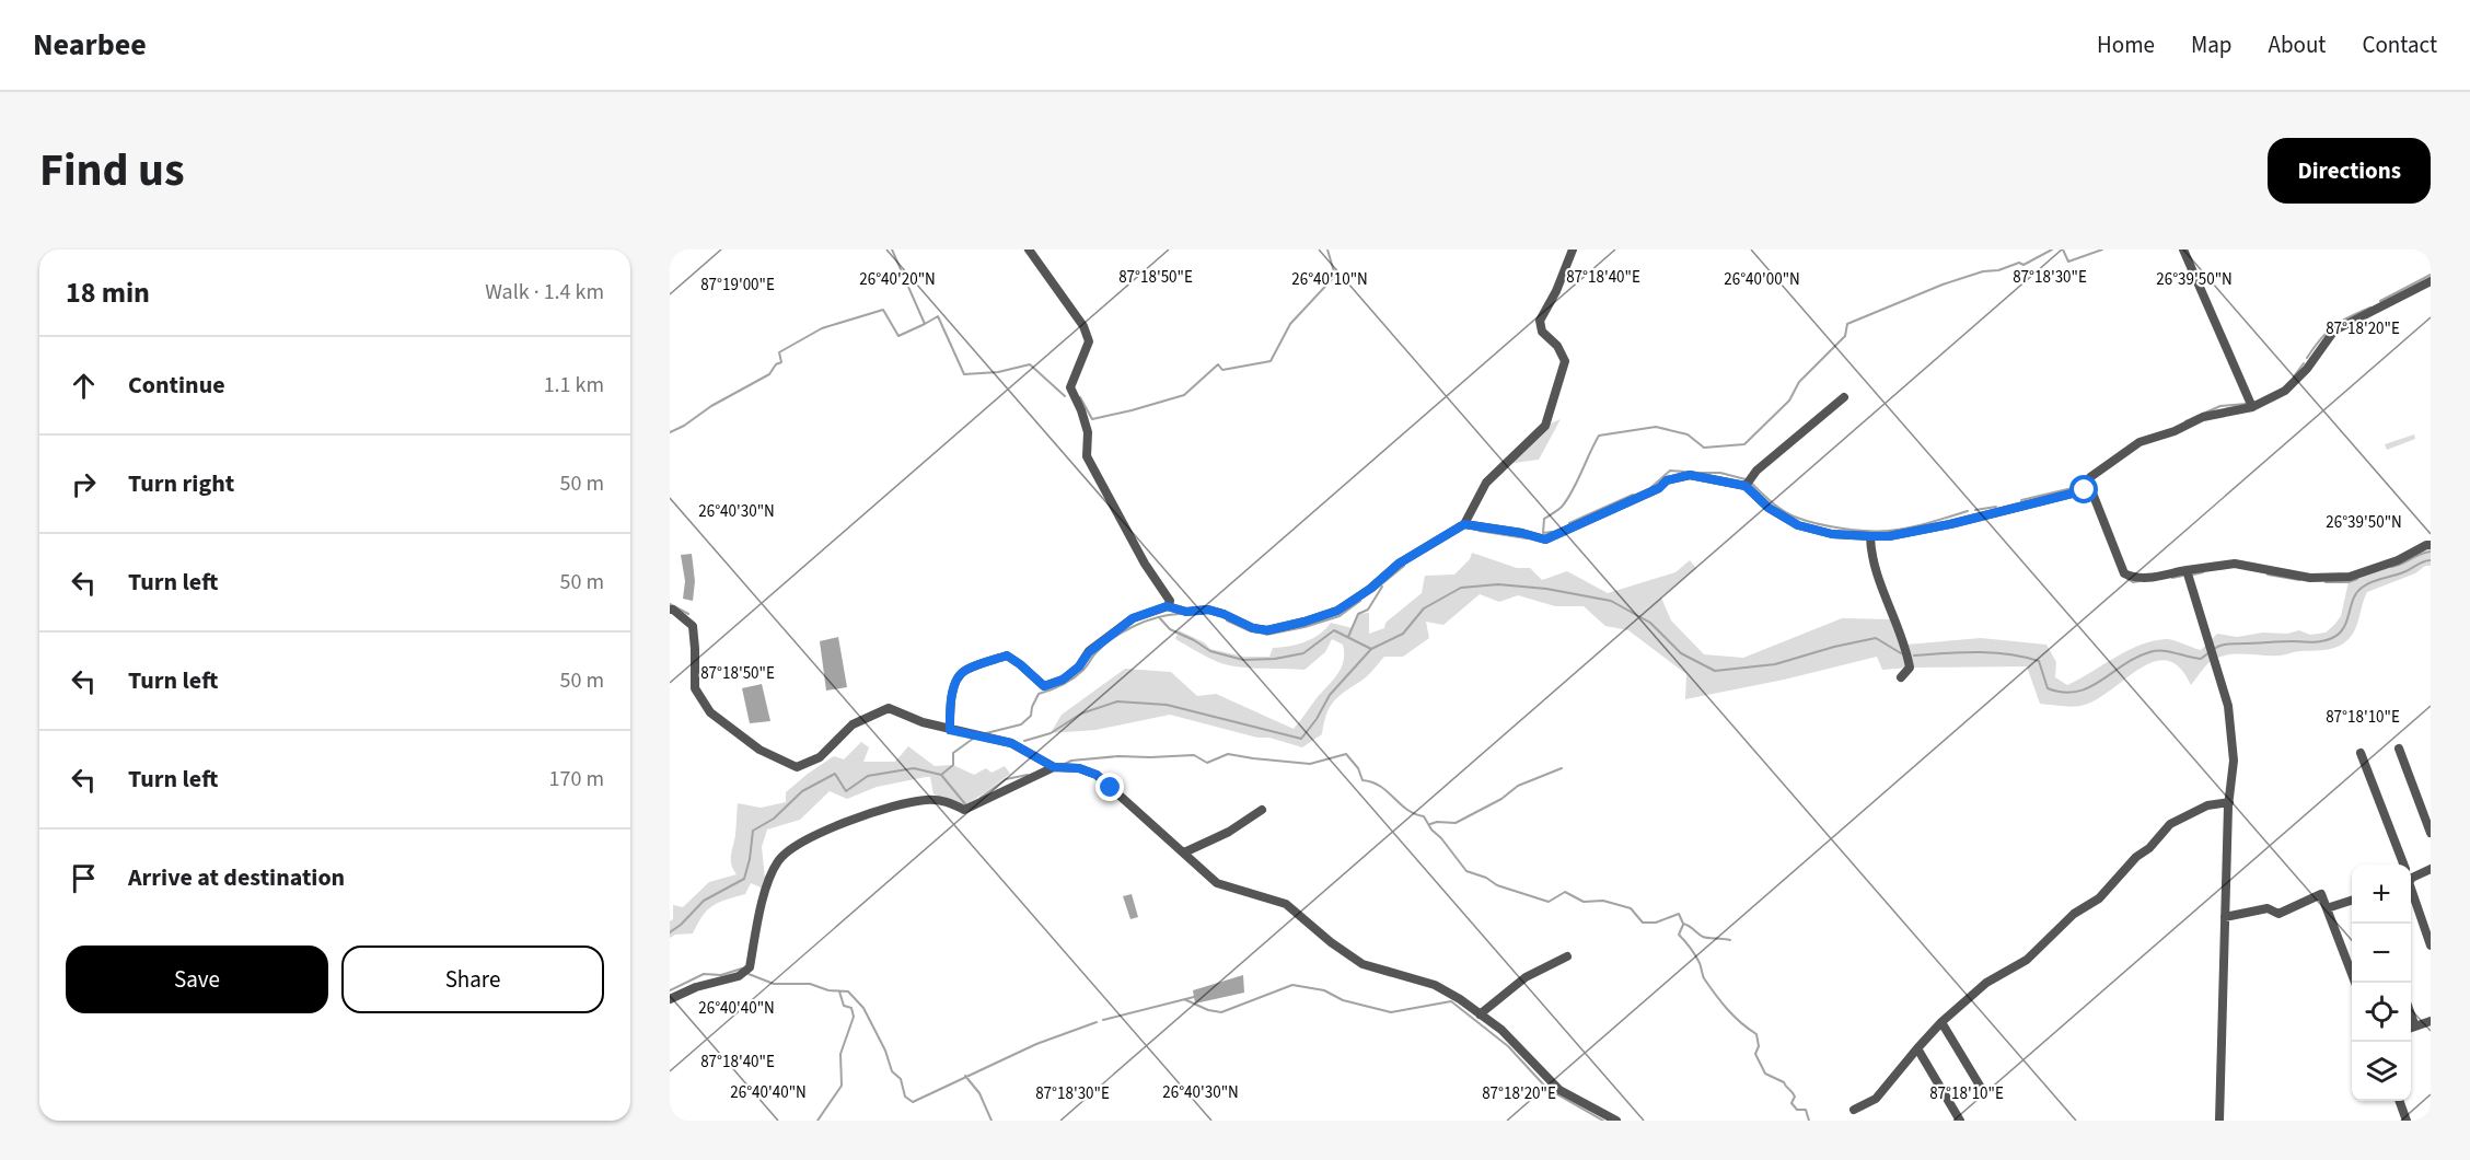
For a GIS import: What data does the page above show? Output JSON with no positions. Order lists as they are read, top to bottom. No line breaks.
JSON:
{"page":{"header":"Nearbee","nav":["Home","Map","About","Contact"],"title":"Find us","buttons":["Directions",["Save","Share"]],"heading":["18 min","Walk · 1.4 km"],"list":[["Continue","1.1 km"],["Turn right","50 m"],["Turn left","50 m"],["Turn left","50 m"],["Turn left","170 m"],"Arrive at destination"],"map_buttons":["+","−"]},"coordinates":["87°18'50\"E","87°18'40\"E","87°18'30\"E","26°40'00\"N","26°39'50\"N","26°40'20\"N","26°40'10\"N","87°19'00\"E","87°18'20\"E","26°40'30\"N","87°18'10\"E","26°40'40\"N"]}
